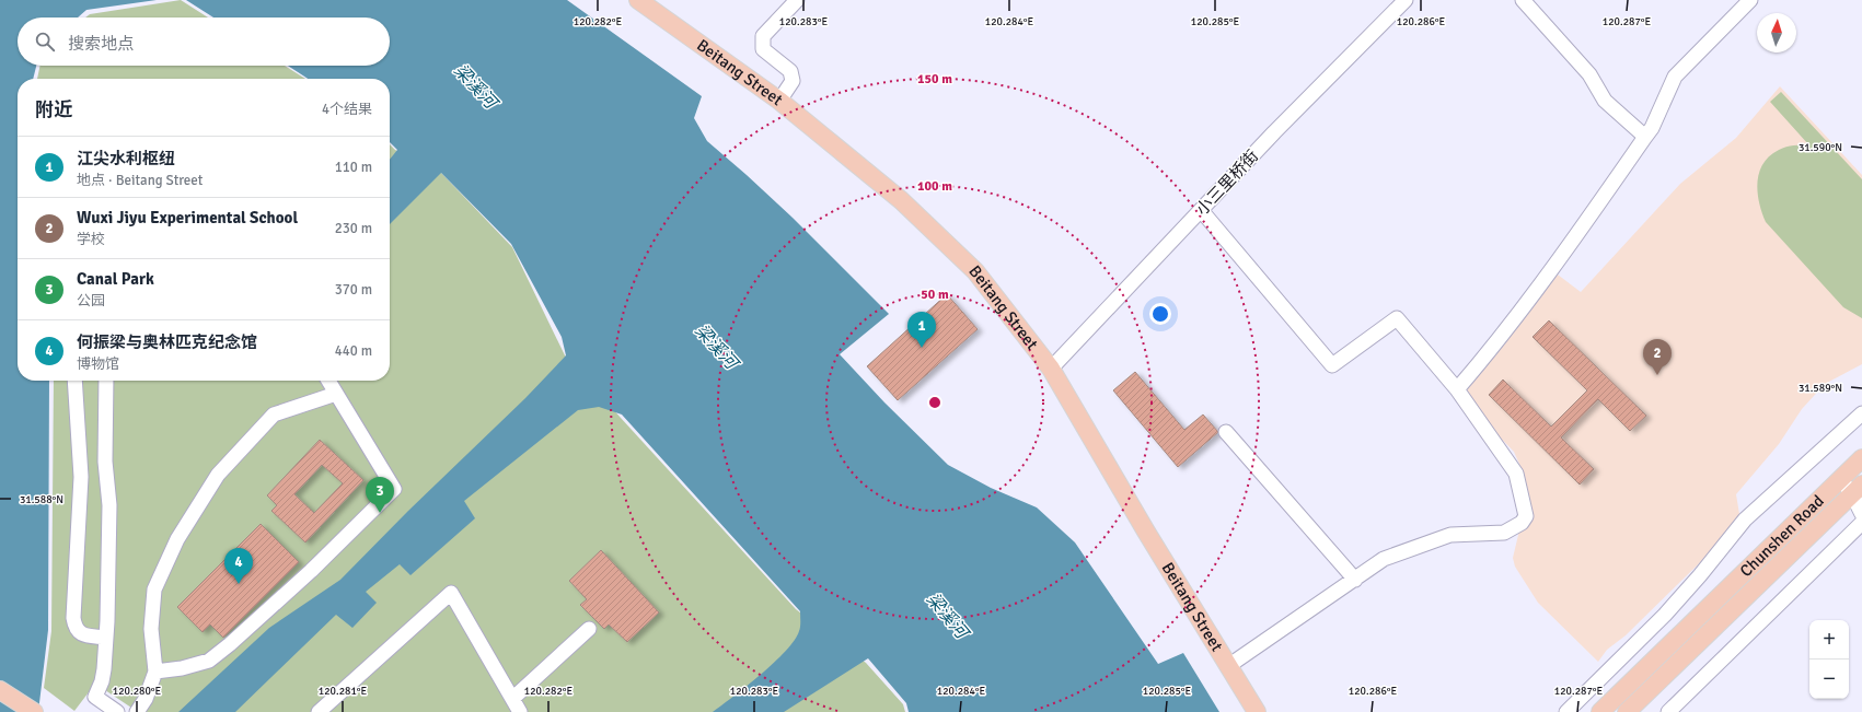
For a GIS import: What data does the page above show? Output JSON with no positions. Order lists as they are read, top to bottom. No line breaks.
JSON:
{"streets":{"main road":["Beitang Street","Chunshen Road"],"street":["小三里桥街"]},"crossings":[["Beitang Street","小三里桥街"]],"water":["梁溪河"],"north":"top","page":{"search":"搜索地点","heading":["附近","4个结果"],"list":[{"mark":"1","name":"江尖水利枢纽","note":"地点 · Beitang Street","value":"110 m"},{"mark":"2","name":"Wuxi Jiyu Experimental School","note":"学校","value":"230 m"},{"mark":"3","name":"Canal Park","note":"公园","value":"370 m"},{"mark":"4","name":"何振梁与奥林匹克纪念馆","note":"博物馆","value":"440 m"}],"pins":["1","2","3","4"],"map_buttons":["+","−"]},"coordinates":["120.282°E","120.283°E","120.284°E","120.285°E","120.286°E","120.287°E","31.590°N","31.589°N","31.588°N","120.280°E","120.281°E"],"rings":["150 m","100 m","50 m"]}
